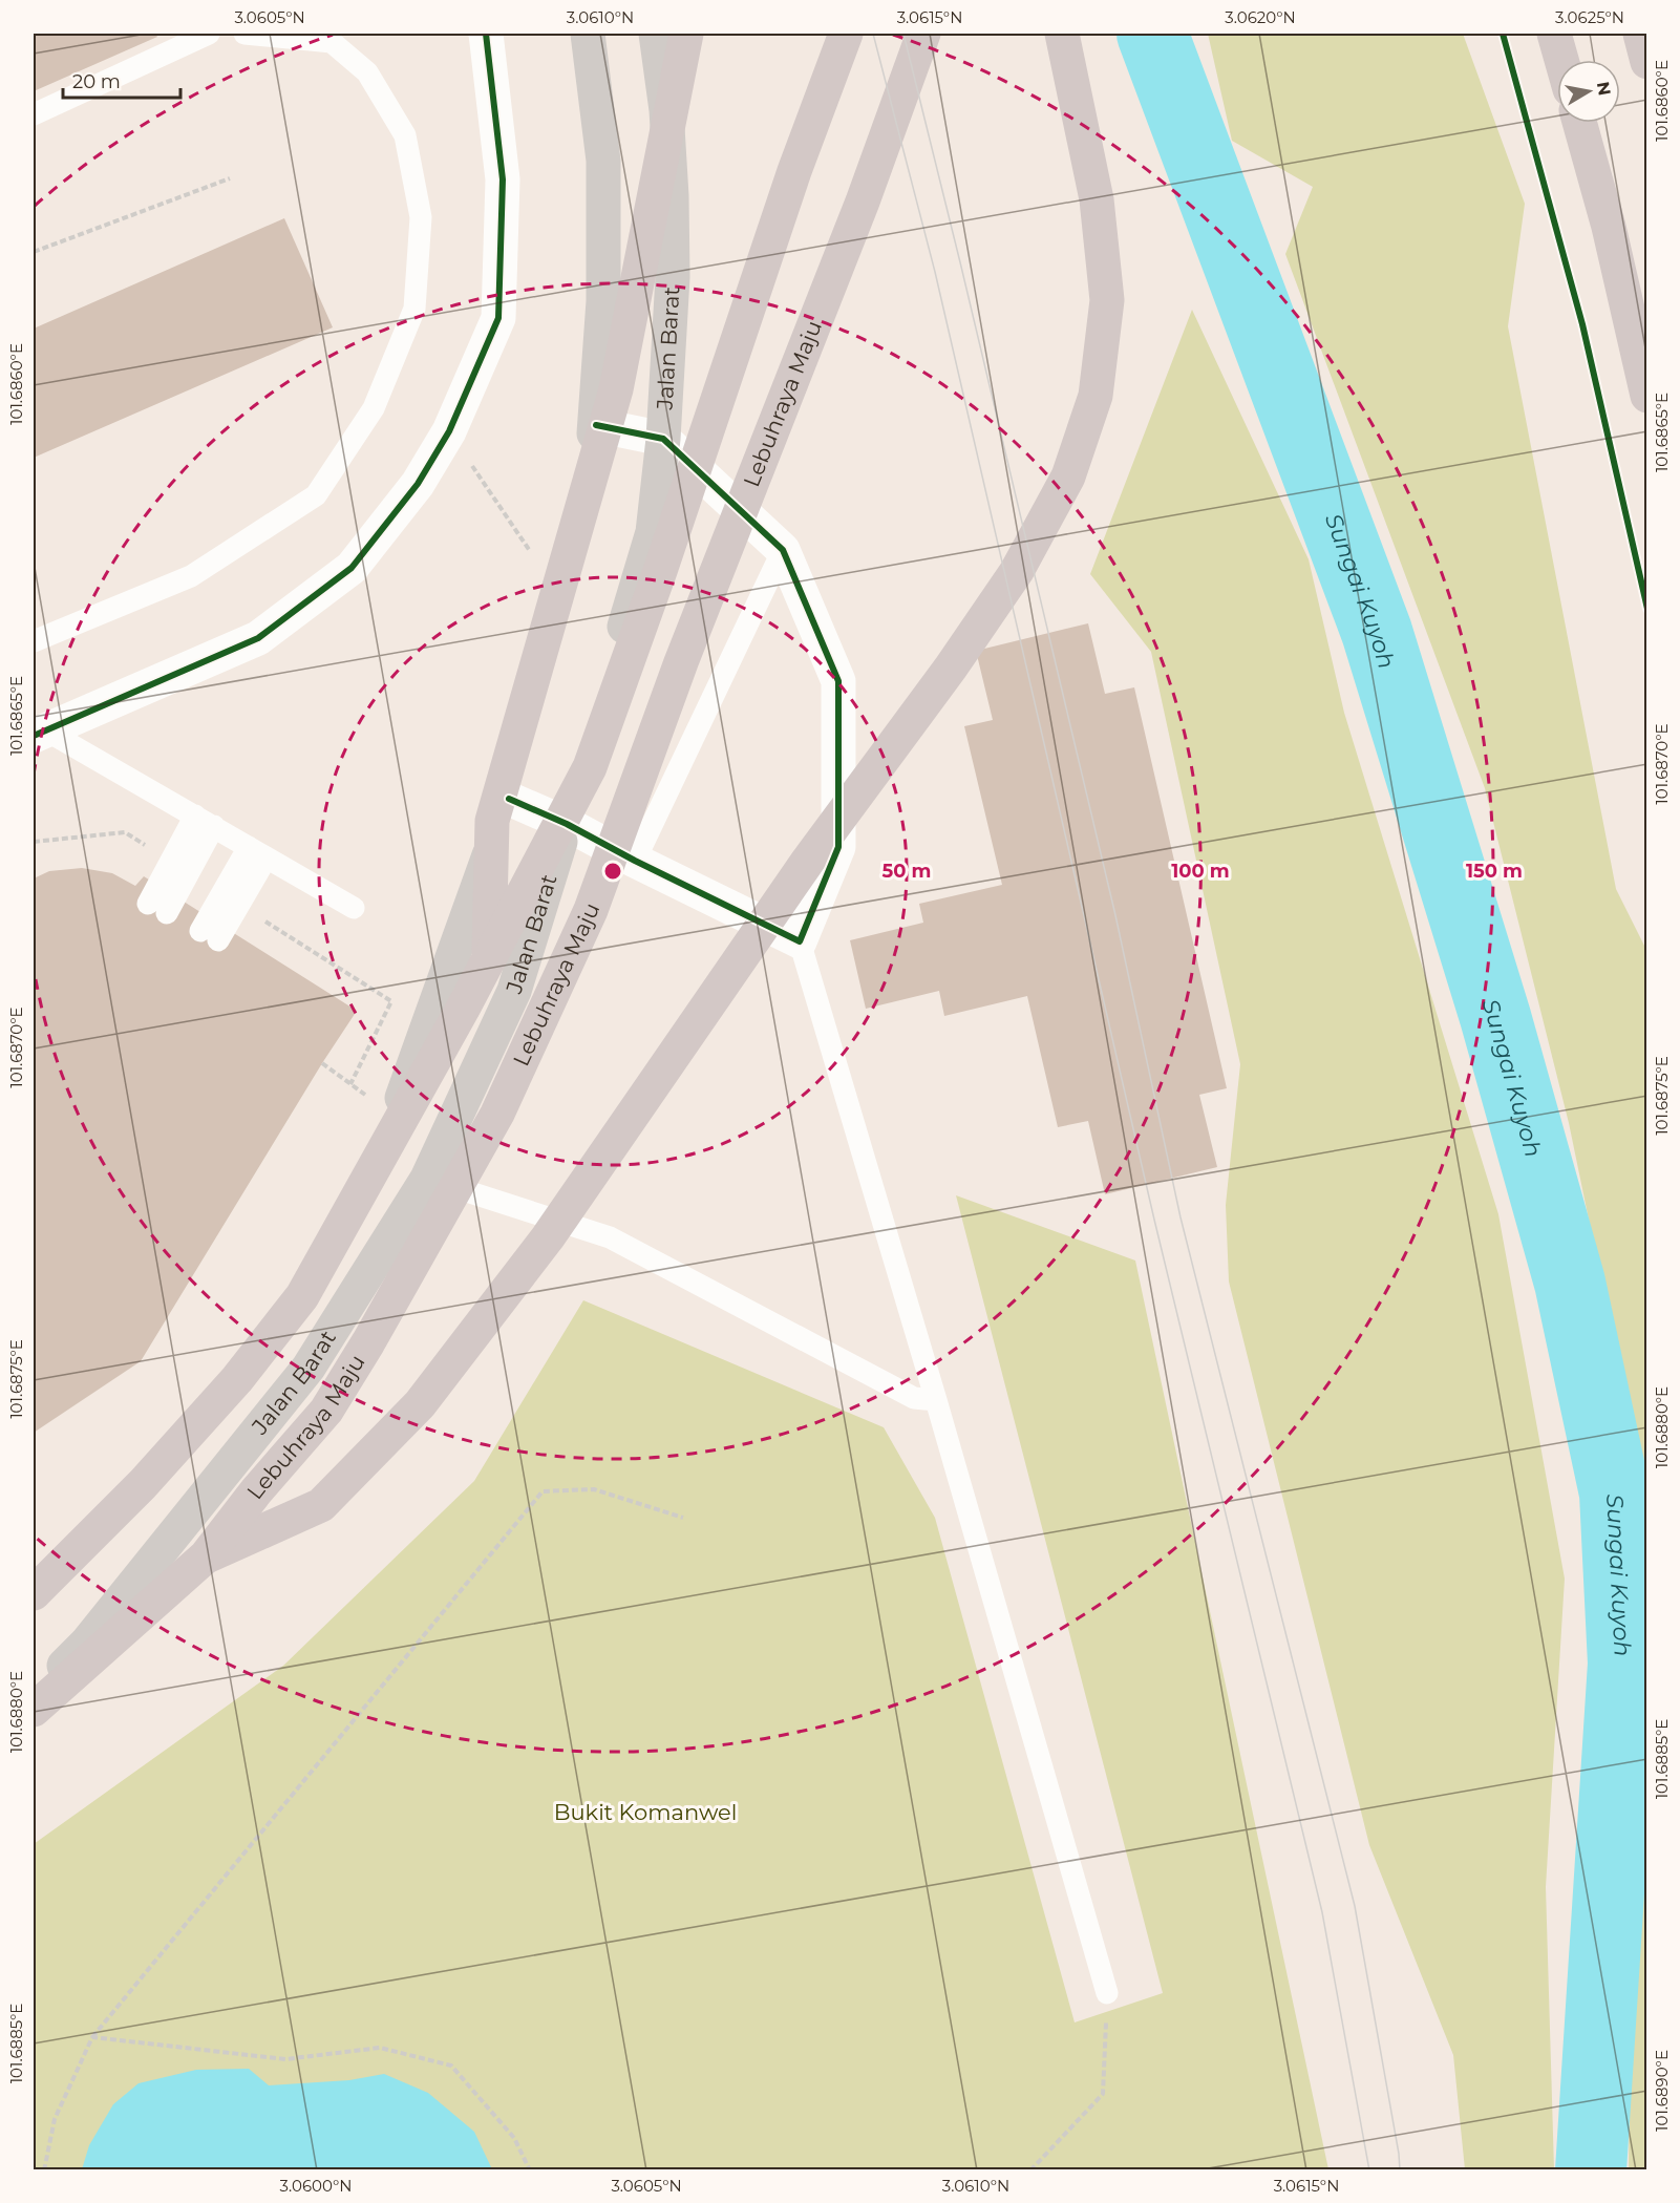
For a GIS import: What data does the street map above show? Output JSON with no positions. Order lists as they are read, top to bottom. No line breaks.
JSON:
{"streets":{"highway":["Lebuhraya Maju"],"main road":["Jalan Barat"]},"water":["Sungai Kuyoh"],"parks":["Bukit Komanwel"],"scale_bar":"20 m","north":"right","coordinates":["3.0605°N","3.0610°N","3.0615°N","3.0620°N","3.0625°N","101.6860°E","101.6865°E","101.6870°E","101.6875°E","101.6880°E","101.6885°E","101.6890°E","3.0600°N"],"rings":["50 m","100 m","150 m"]}
